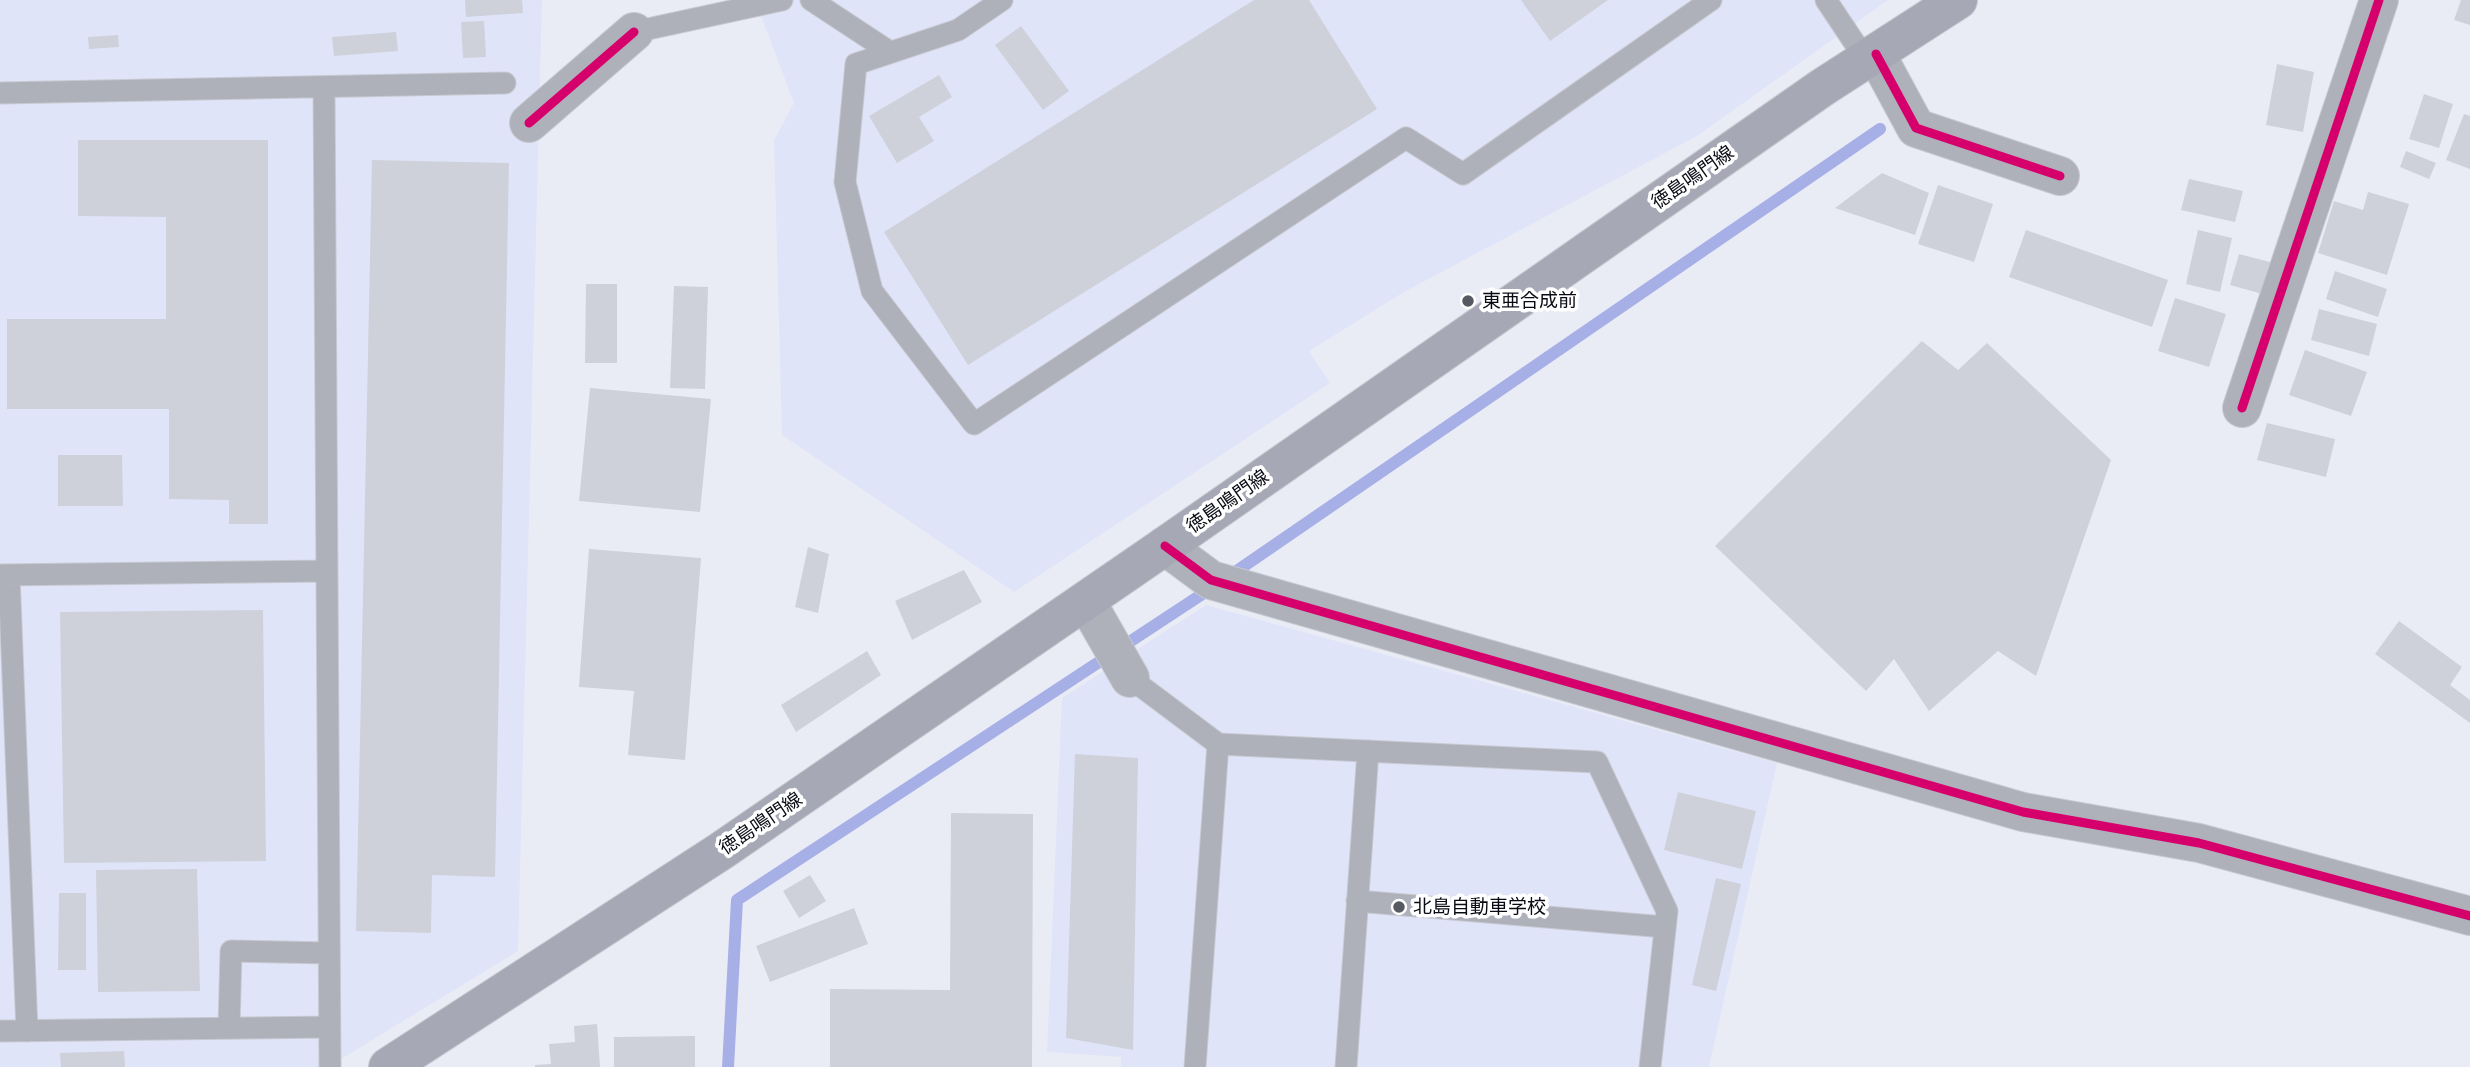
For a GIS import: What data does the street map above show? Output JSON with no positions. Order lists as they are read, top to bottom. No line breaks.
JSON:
{"streets":{"main road":["徳島鳴門線"]},"places":["東亜合成前","北島自動車学校"]}
